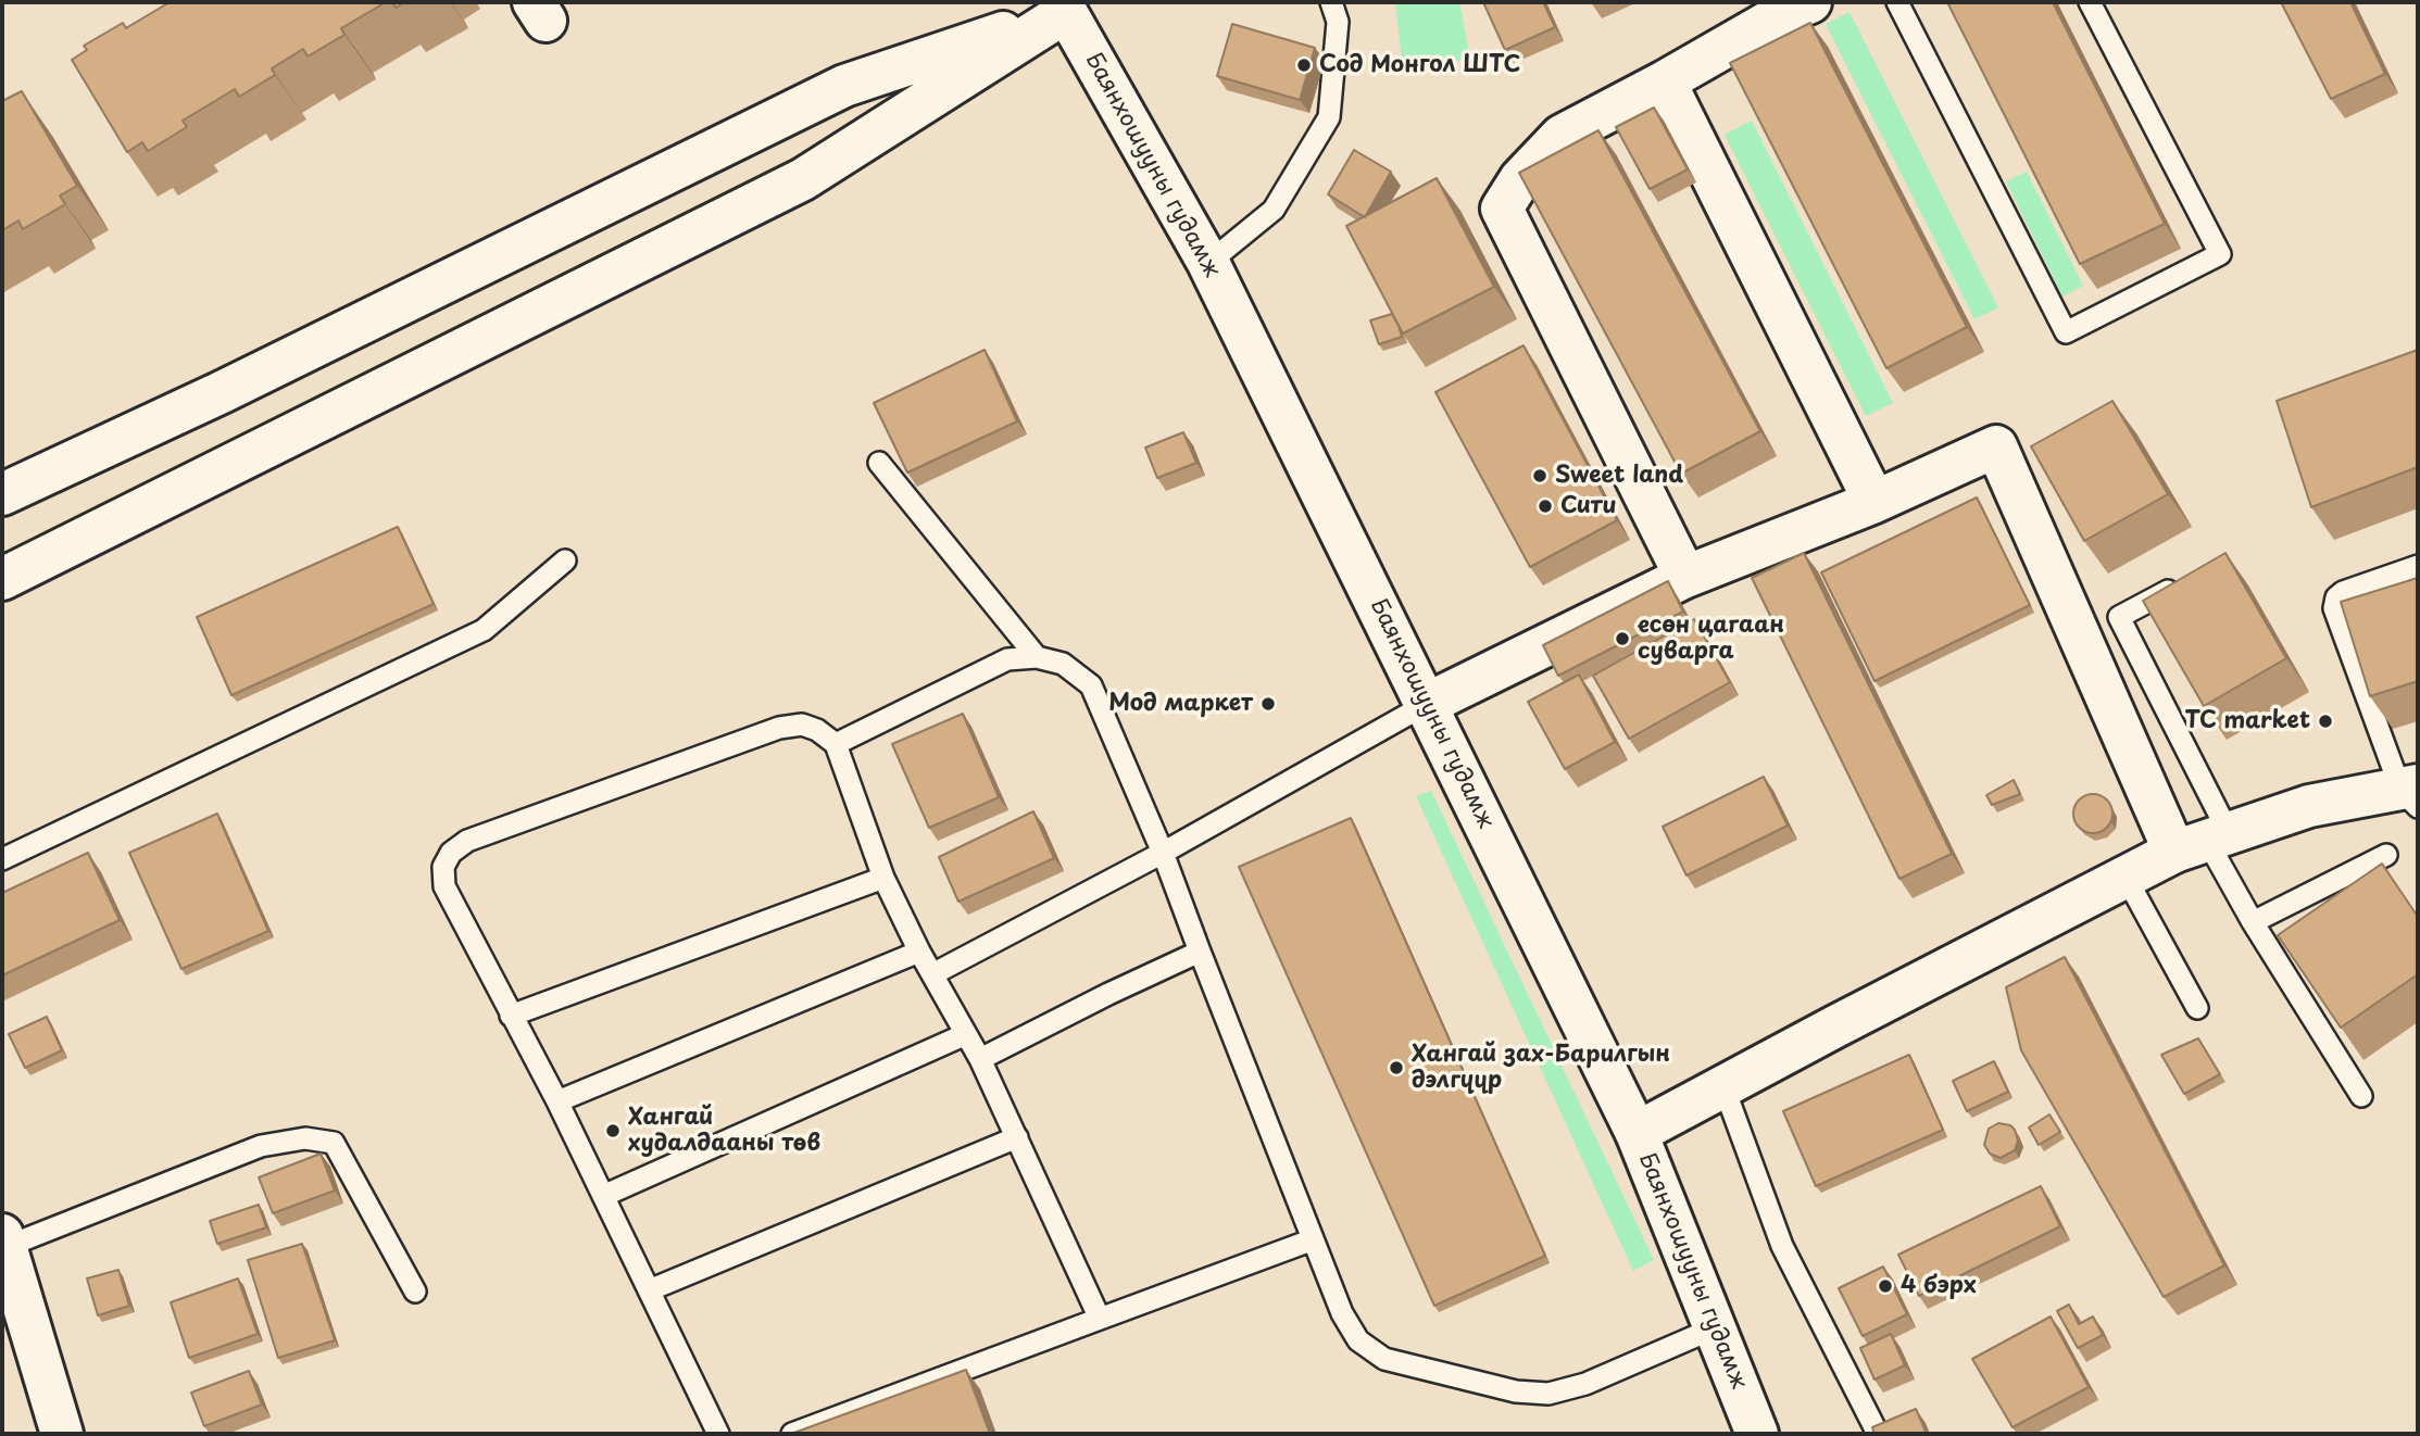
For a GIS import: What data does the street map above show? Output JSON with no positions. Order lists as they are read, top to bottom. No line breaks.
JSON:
{"streets":{"main road":["Баянхошууны гудамж"]},"places":["Сод Монгол ШТС","Sweet land","Сити","есөн цагаан суварга","Мод маркет","TC market","Хангай зах-Барилгын дэлгүүр","Хангай худалдааны төв","4 бэрх"]}
